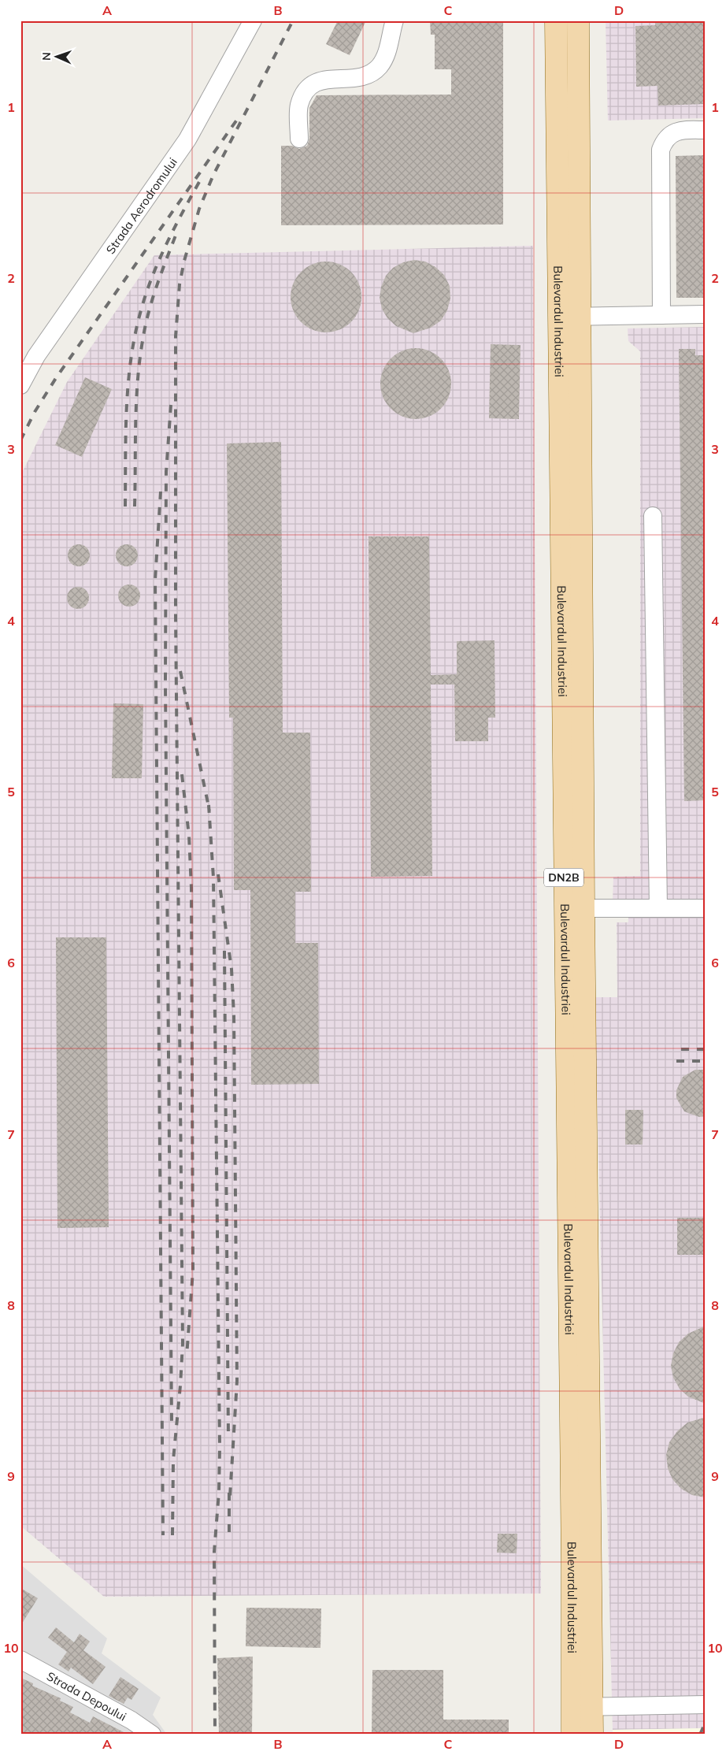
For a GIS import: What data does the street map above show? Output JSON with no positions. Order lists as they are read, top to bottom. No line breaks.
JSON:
{"streets":{"main road":["Bulevardul Industriei","DN2B"],"street":["Strada Aerodromului","Strada Depoului"]},"north":"left","grid":{"columns":["A","B","C","D"],"rows":["1","2","3","4","5","6","7","8","9","10"]}}
